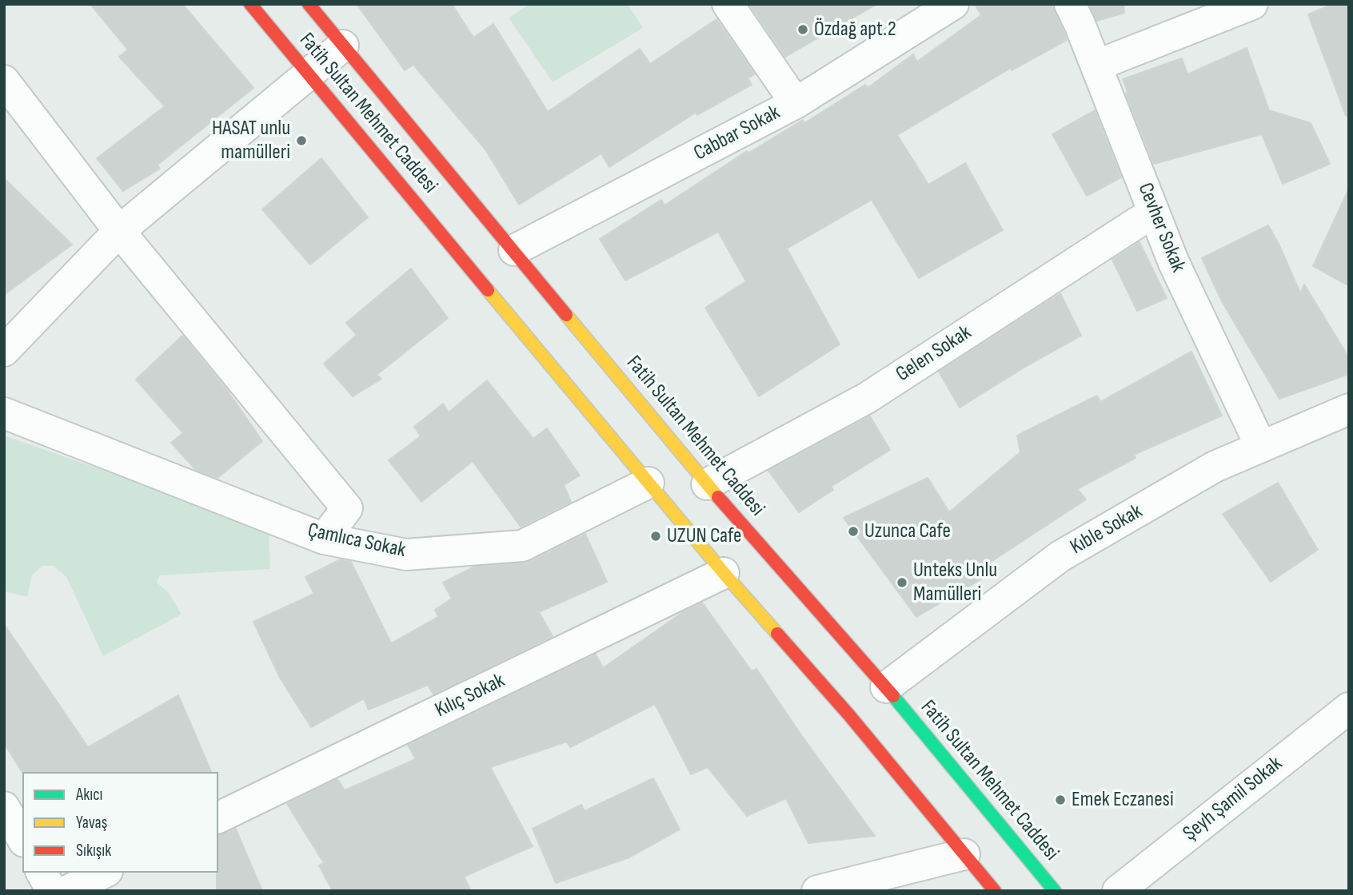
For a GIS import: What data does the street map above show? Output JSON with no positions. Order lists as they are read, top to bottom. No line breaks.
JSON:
{"streets":{"main road":["Fatih Sultan Mehmet Caddesi"],"street":["Cabbar Sokak","Cevher Sokak","Gelen Sokak","Kıble Sokak","Çamlıca Sokak","Kılıç Sokak","Şeyh Şamil Sokak"]},"crossings":[["Fatih Sultan Mehmet Caddesi","Cabbar Sokak"],["Fatih Sultan Mehmet Caddesi","Gelen Sokak"],["Fatih Sultan Mehmet Caddesi","Kıble Sokak"],["Fatih Sultan Mehmet Caddesi","Çamlıca Sokak"],["Fatih Sultan Mehmet Caddesi","Kılıç Sokak"],["Cevher Sokak","Gelen Sokak"],["Cevher Sokak","Kıble Sokak"]],"places":["Özdağ apt.2","HASAT unlu mamülleri","Uzunca Cafe","UZUN Cafe","Unteks Unlu Mamülleri","Emek Eczanesi"],"legend":["Akıcı","Yavaş","Sıkışık"]}
